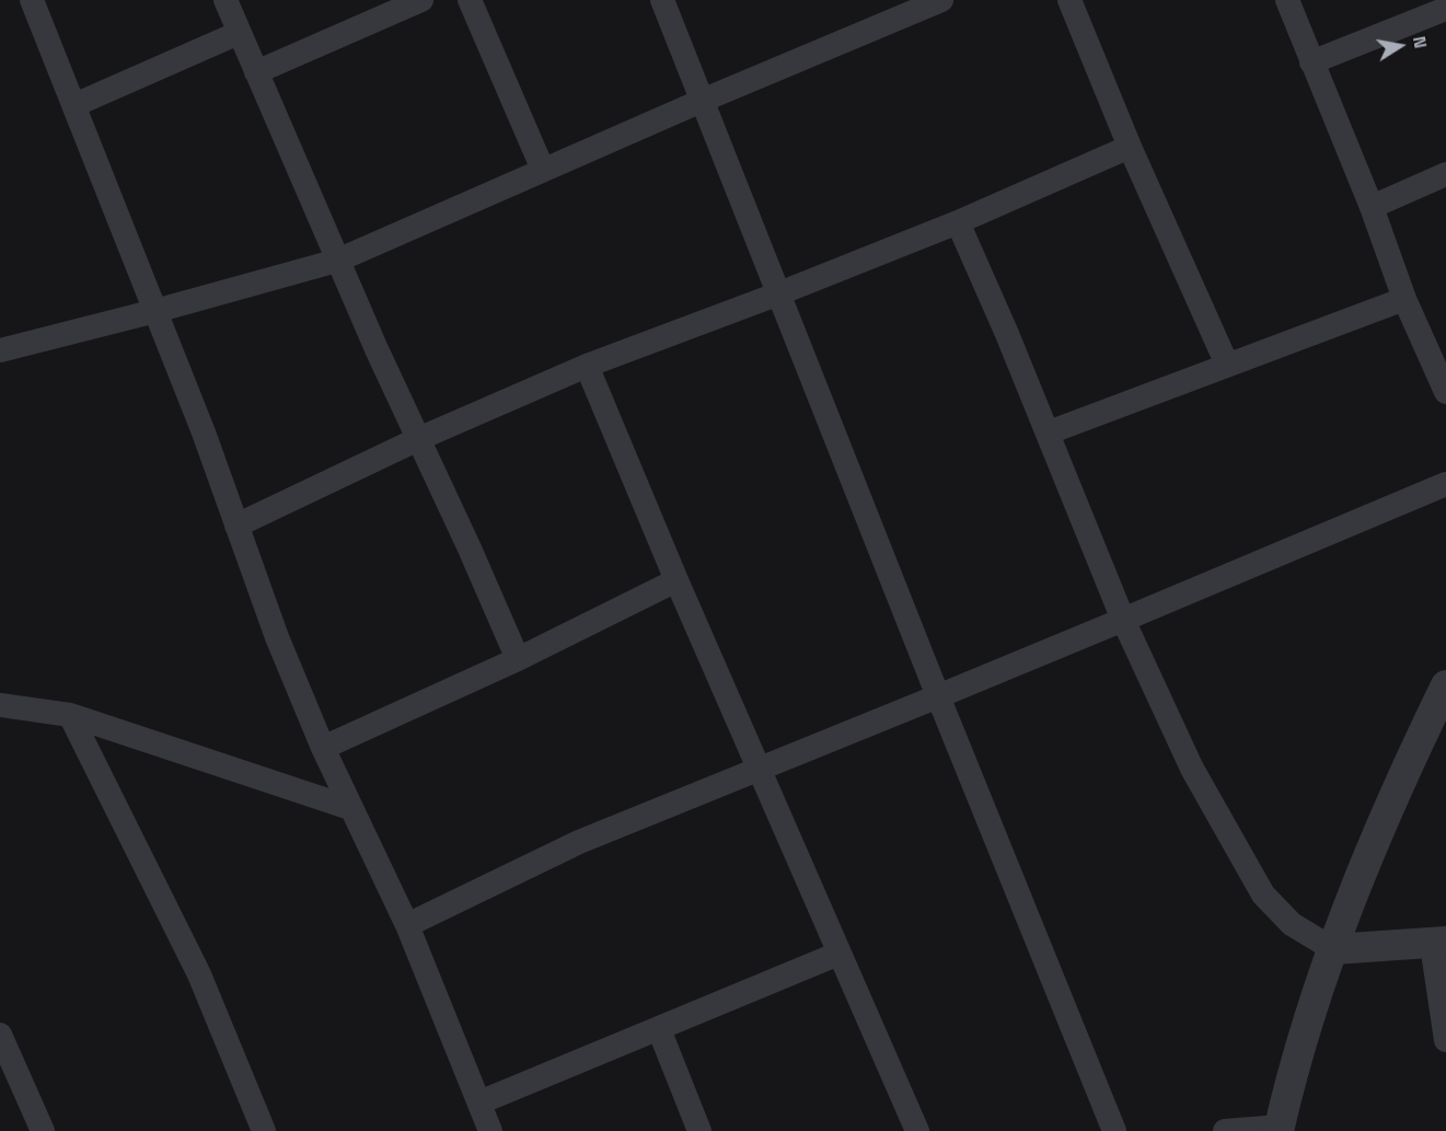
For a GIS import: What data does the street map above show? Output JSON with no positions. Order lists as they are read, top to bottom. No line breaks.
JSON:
{"north":"right"}
